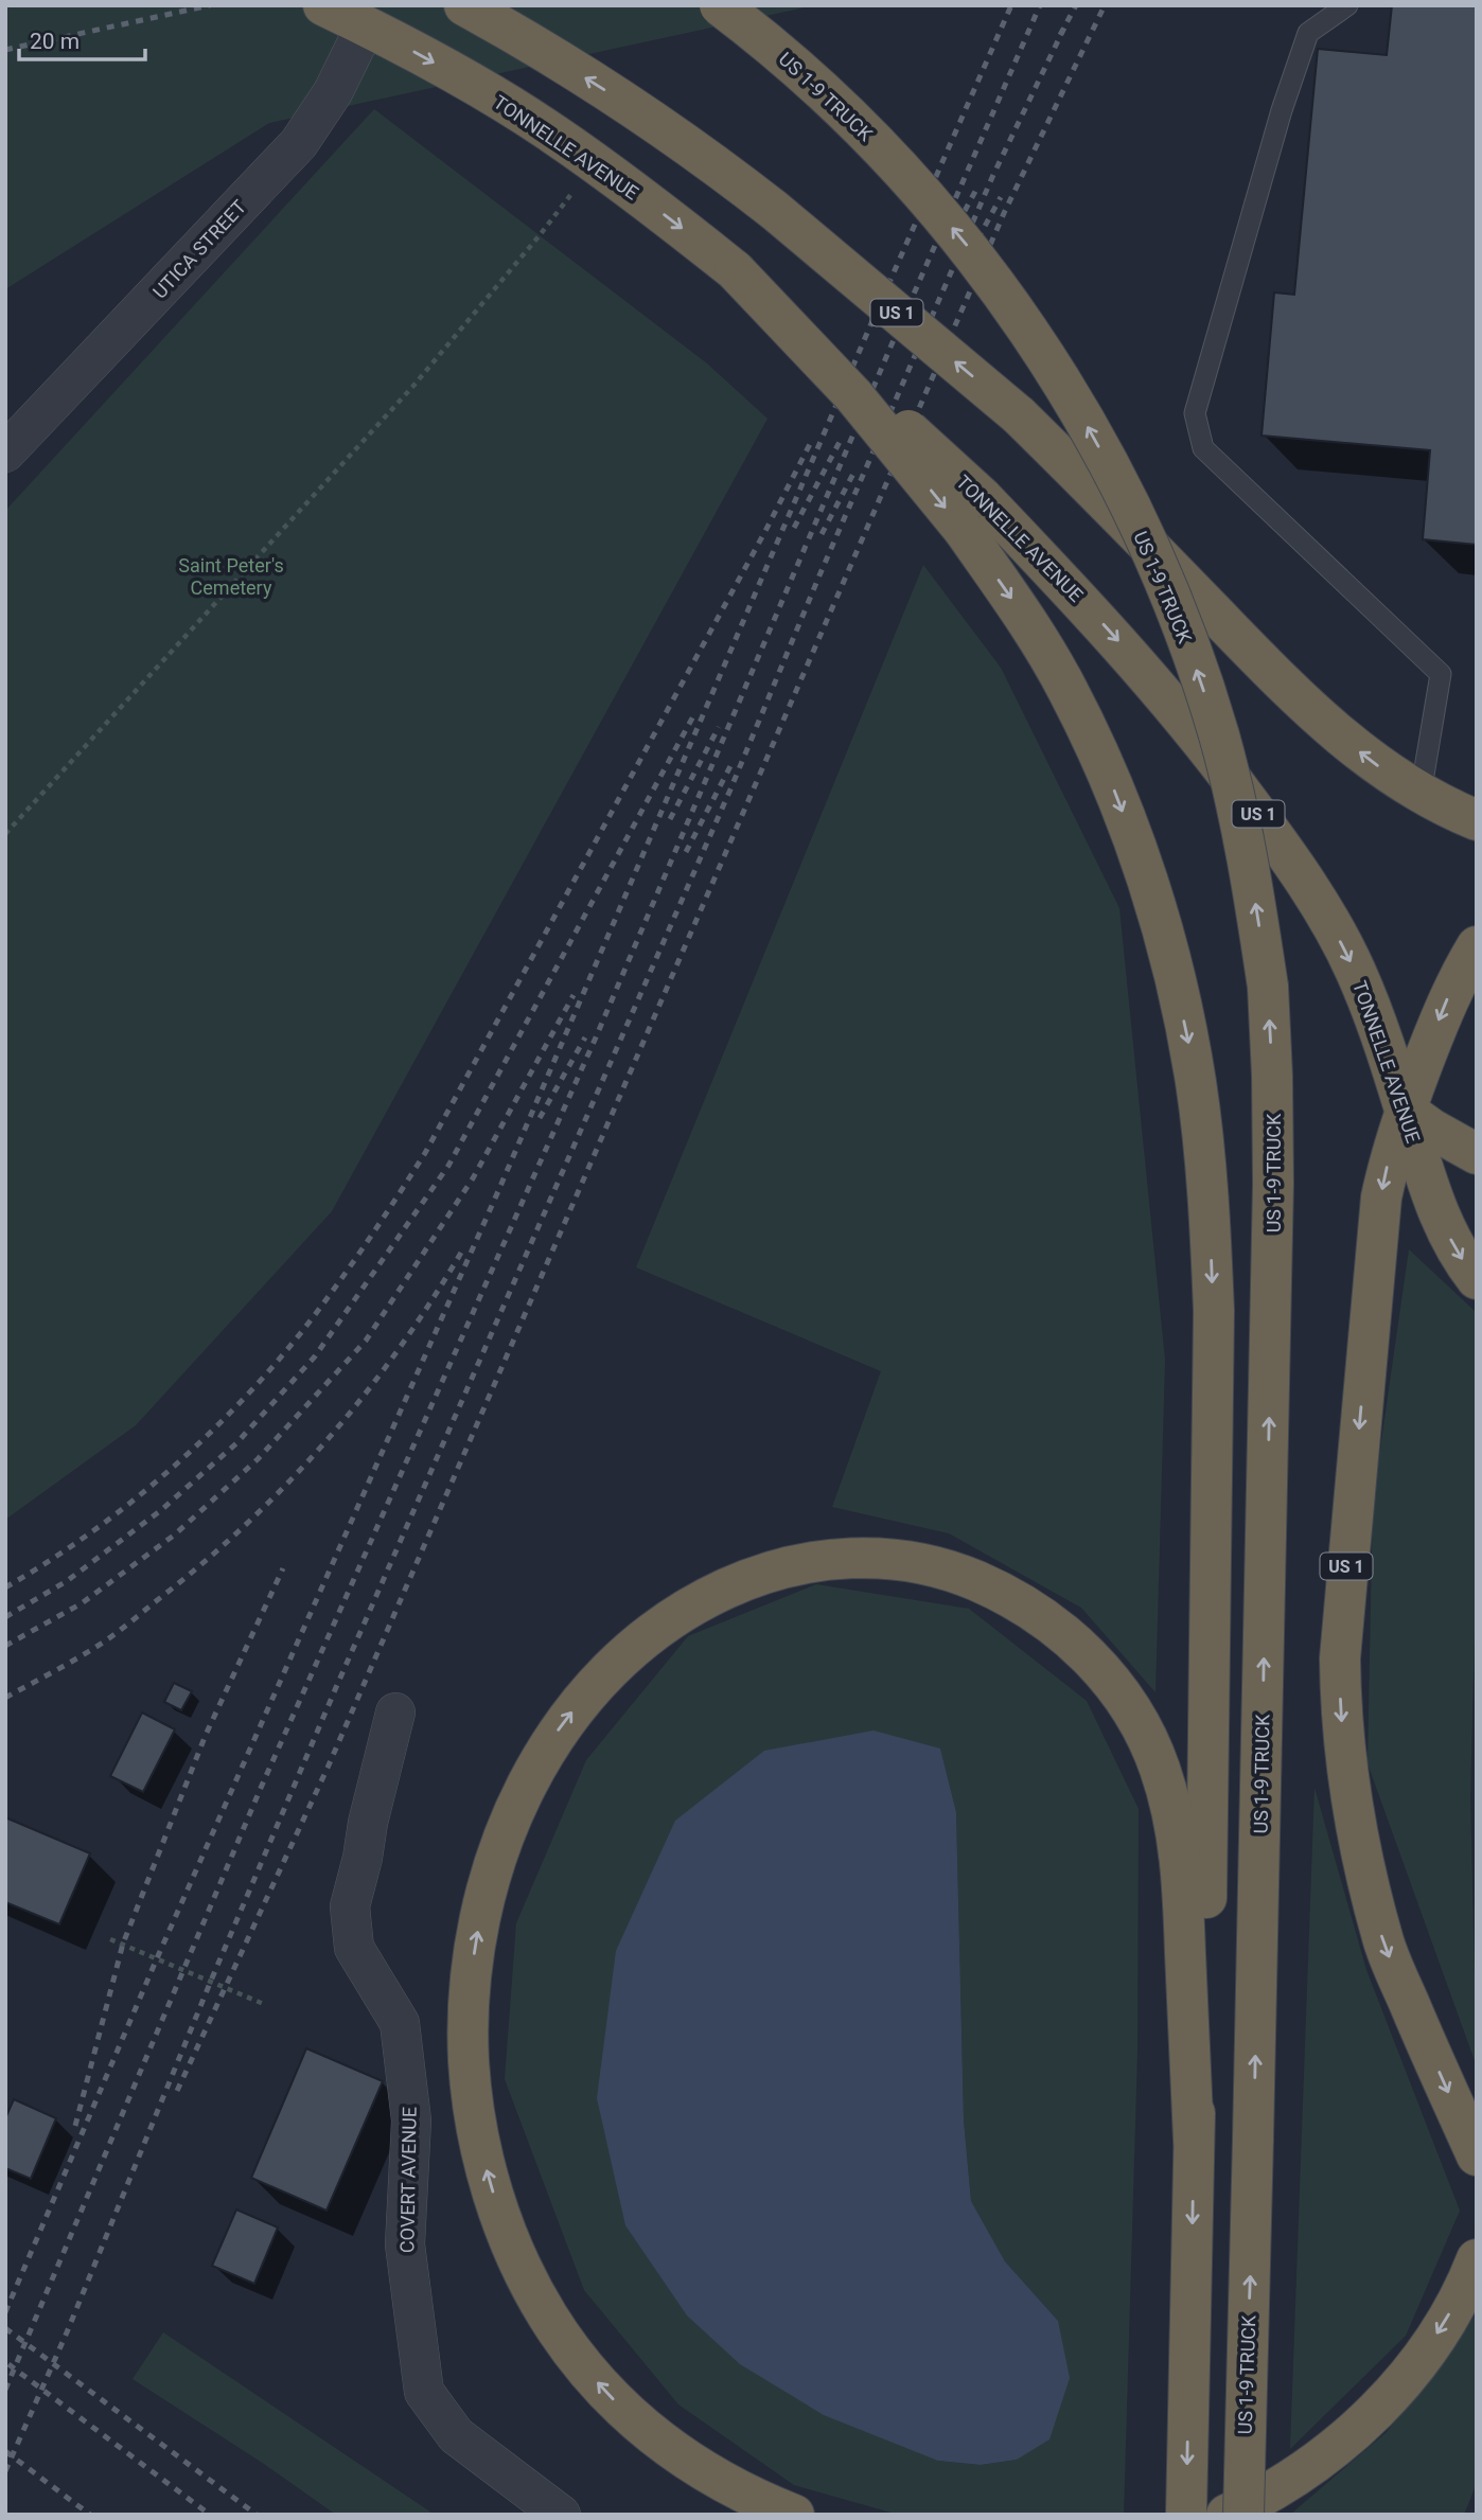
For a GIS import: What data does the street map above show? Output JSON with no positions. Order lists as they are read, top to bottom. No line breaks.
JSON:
{"streets":{"highway":["US 1-9 TRUCK","TONNELLE AVENUE","US 1"],"street":["UTICA STREET","COVERT AVENUE"]},"crossings":[["TONNELLE AVENUE","UTICA STREET"],["TONNELLE AVENUE","US 1"]],"parks":["Saint Peter's Cemetery"],"scale_bar":"20 m"}
